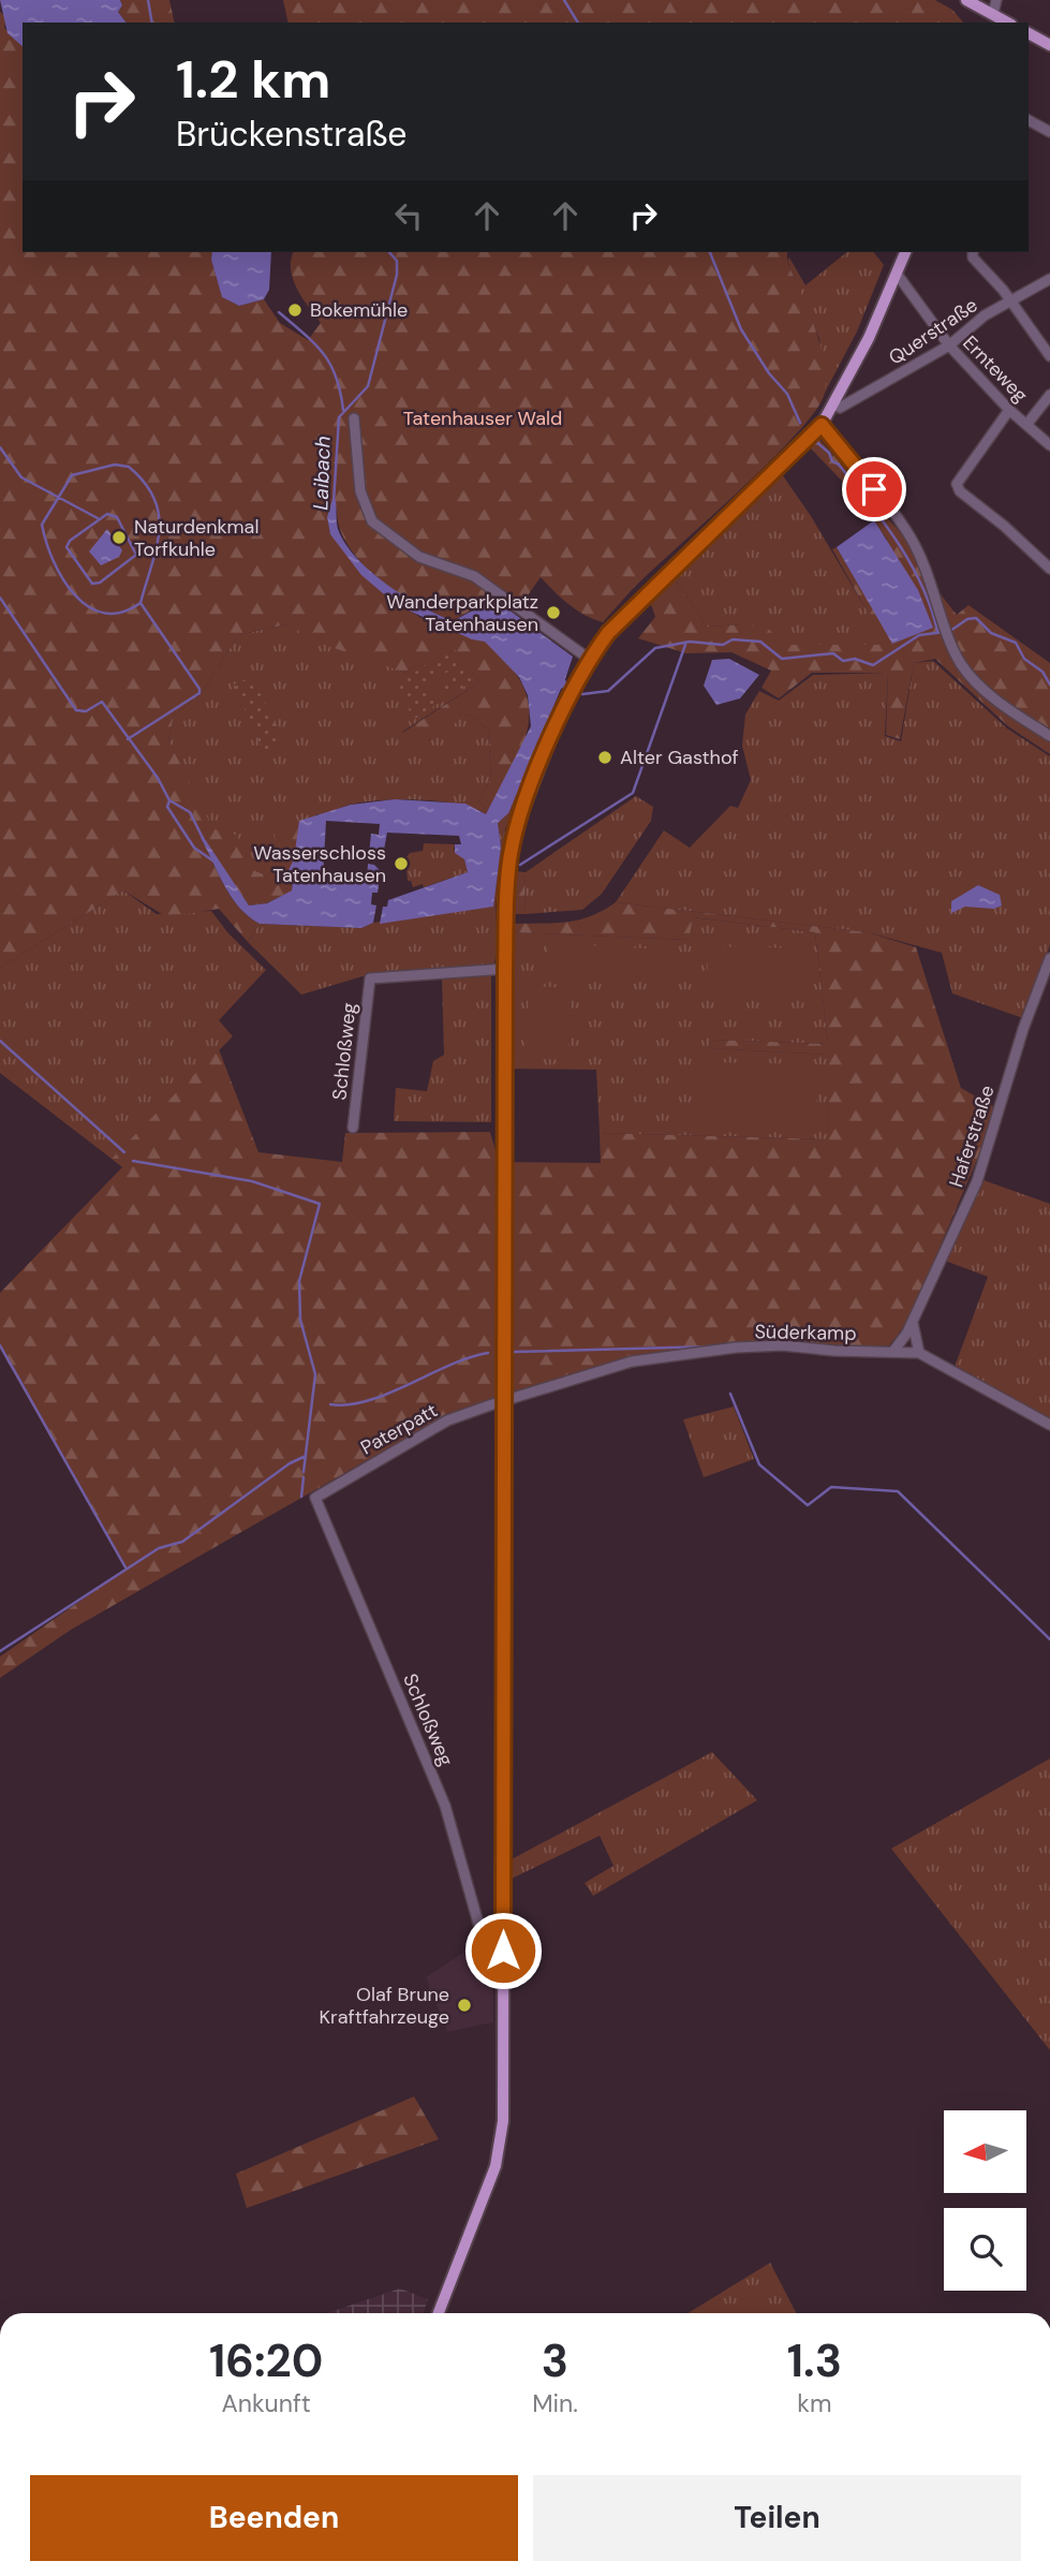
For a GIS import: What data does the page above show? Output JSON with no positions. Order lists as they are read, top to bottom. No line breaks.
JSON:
{"streets":{"street":["Querstraße","Ernteweg","Schloßweg","Haferstraße","Süderkamp","Paterpatt"]},"crossings":[["Querstraße","Ernteweg"],["Schloßweg","Paterpatt"],["Haferstraße","Süderkamp"],["Süderkamp","Paterpatt"]],"water":["Laibach"],"parks":["Tatenhauser Wald"],"places":["Bokemühle","Naturdenkmal Torfkuhle","Wanderparkplatz Tatenhausen","Alter Gasthof","Wasserschloss Tatenhausen","Olaf Brune Kraftfahrzeuge"],"north":"left","page":{"turn":["1.2 km","Brückenstraße"],"eta":["16:20","Ankunft","3","Min.","1.3","km"],"buttons":["Beenden","Teilen"]}}
